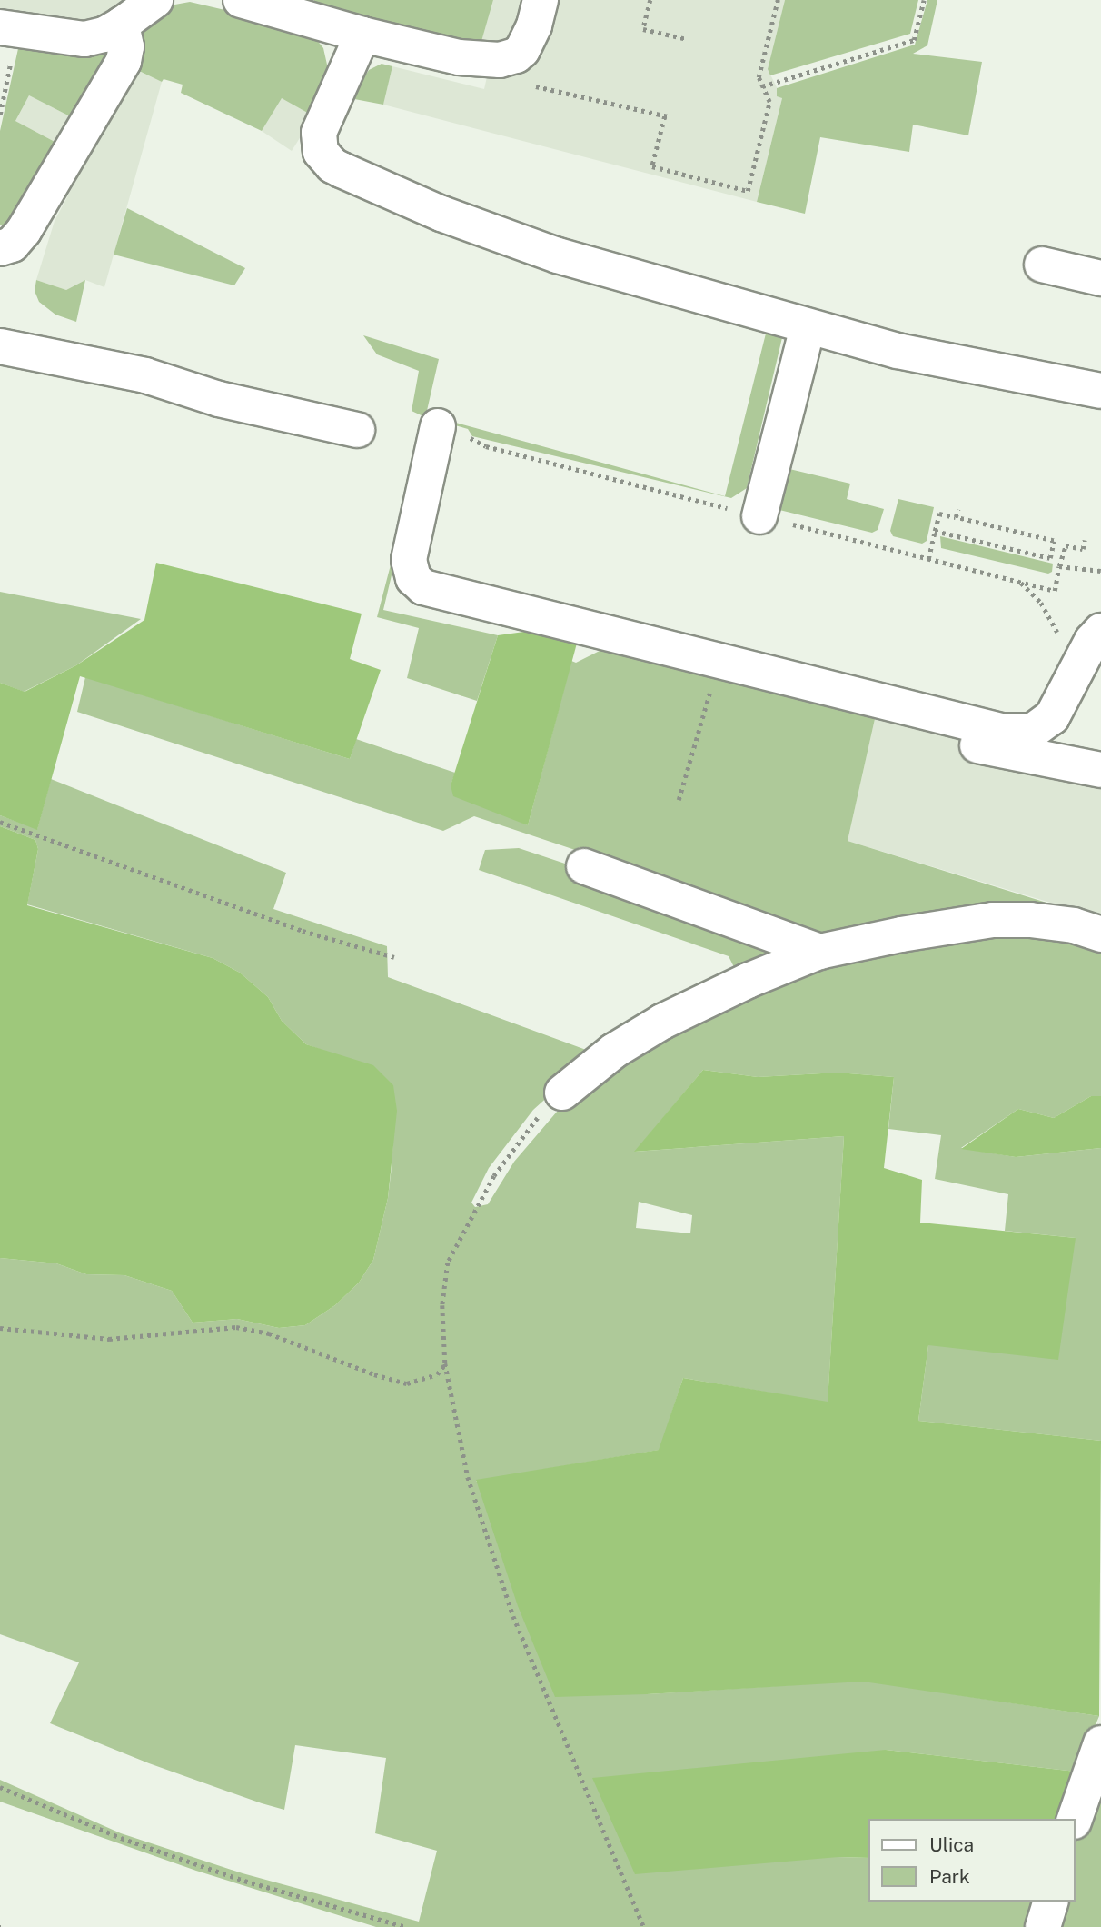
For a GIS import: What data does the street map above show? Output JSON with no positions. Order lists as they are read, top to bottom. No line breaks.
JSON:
{"legend":["Ulica","Park"]}
